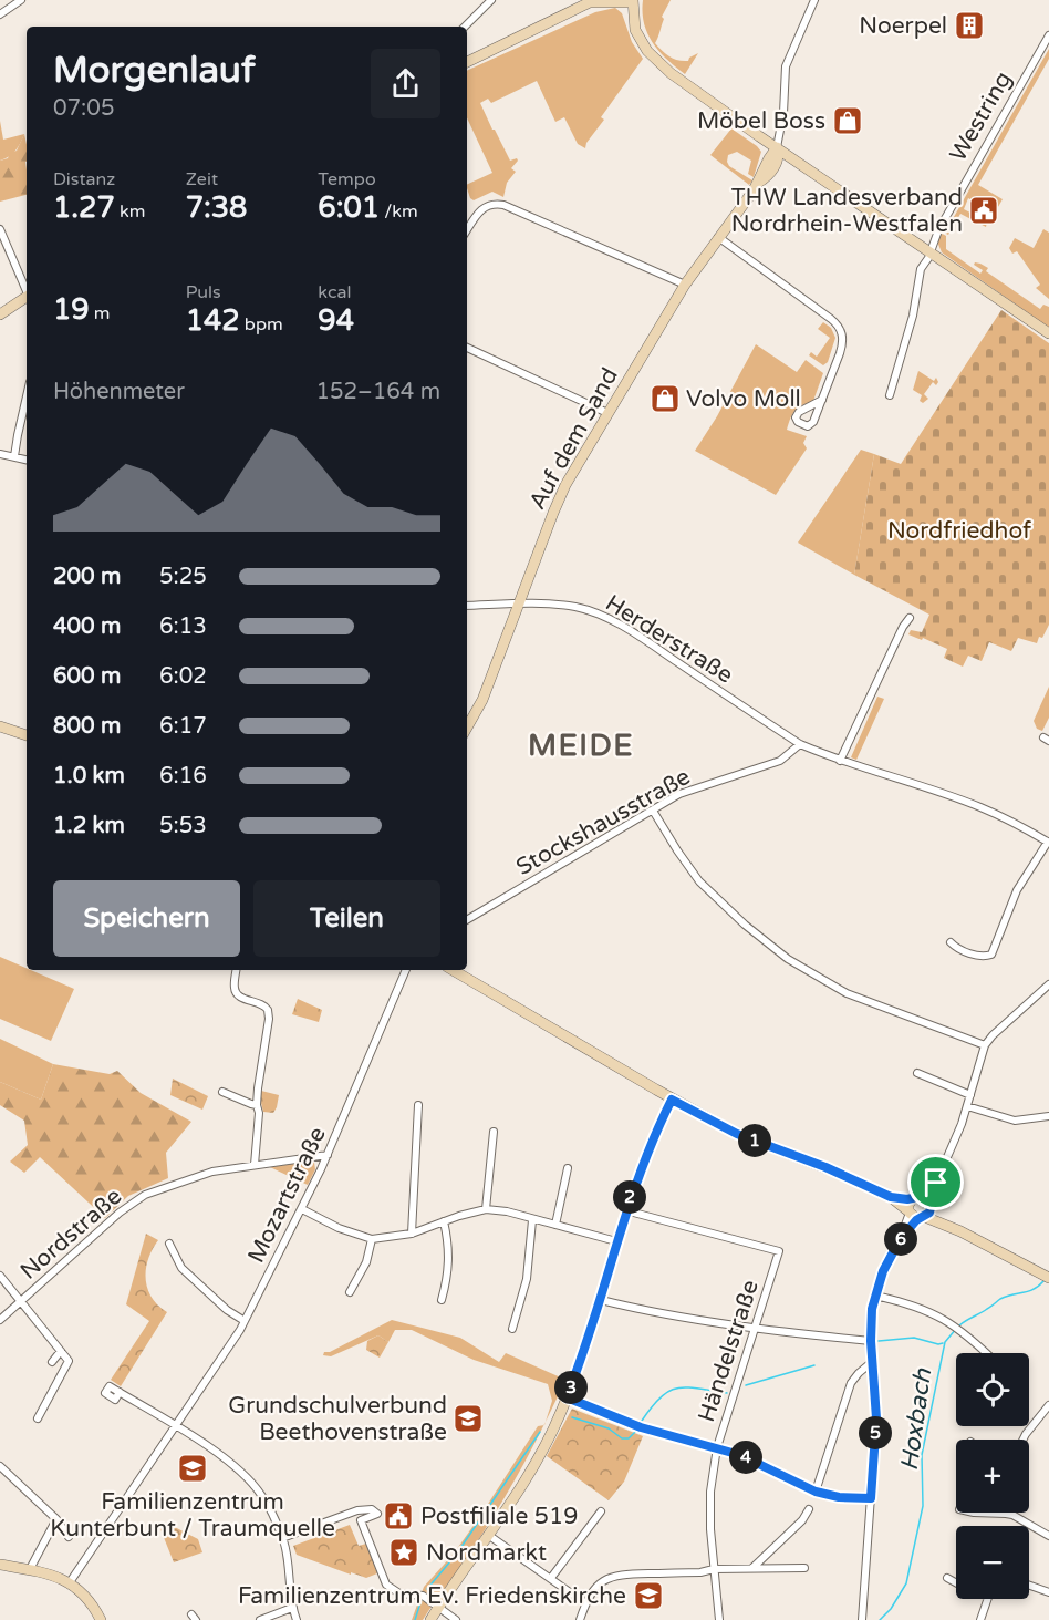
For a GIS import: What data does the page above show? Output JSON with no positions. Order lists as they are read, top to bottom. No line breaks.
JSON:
{"streets":{"street":["Westring","Auf dem Sand","Herderstraße","Stockshausstraße","Mozartstraße","Nordstraße","Händelstraße"]},"crossings":[["Auf dem Sand","Herderstraße"],["Herderstraße","Stockshausstraße"],["Mozartstraße","Nordstraße"]],"districts":["MEIDE"],"water":["Hoxbach"],"parks":["Nordfriedhof"],"places":{"building":["Noerpel"],"shop":["Möbel Boss","Volvo Moll"],"public building":["THW Landesverband Nordrhein-Westfalen","Postfiliale 519"],"school or university":["Grundschulverbund Beethovenstraße","Familienzentrum Kunterbunt / Traumquelle","Familienzentrum Ev. Friedenskirche"],"place":["Nordmarkt"]},"page":{"heading":["Morgenlauf","07:05"],"stats":[["Distanz","1.27 km"],["Zeit","7:38"],["Tempo","6:01 /km"],["19 m"],["Puls","142 bpm"],["kcal","94"]],"chart":["Höhenmeter","152–164 m"],"list":[{"name":"200 m","note":"5:25"},{"name":"400 m","note":"6:13"},{"name":"600 m","note":"6:02"},{"name":"800 m","note":"6:17"},{"name":"1.0 km","note":"6:16"},{"name":"1.2 km","note":"5:53"}],"buttons":["Speichern","Teilen"],"pins":["1","2","6","3","5","4"],"map_buttons":["+","−"]}}
